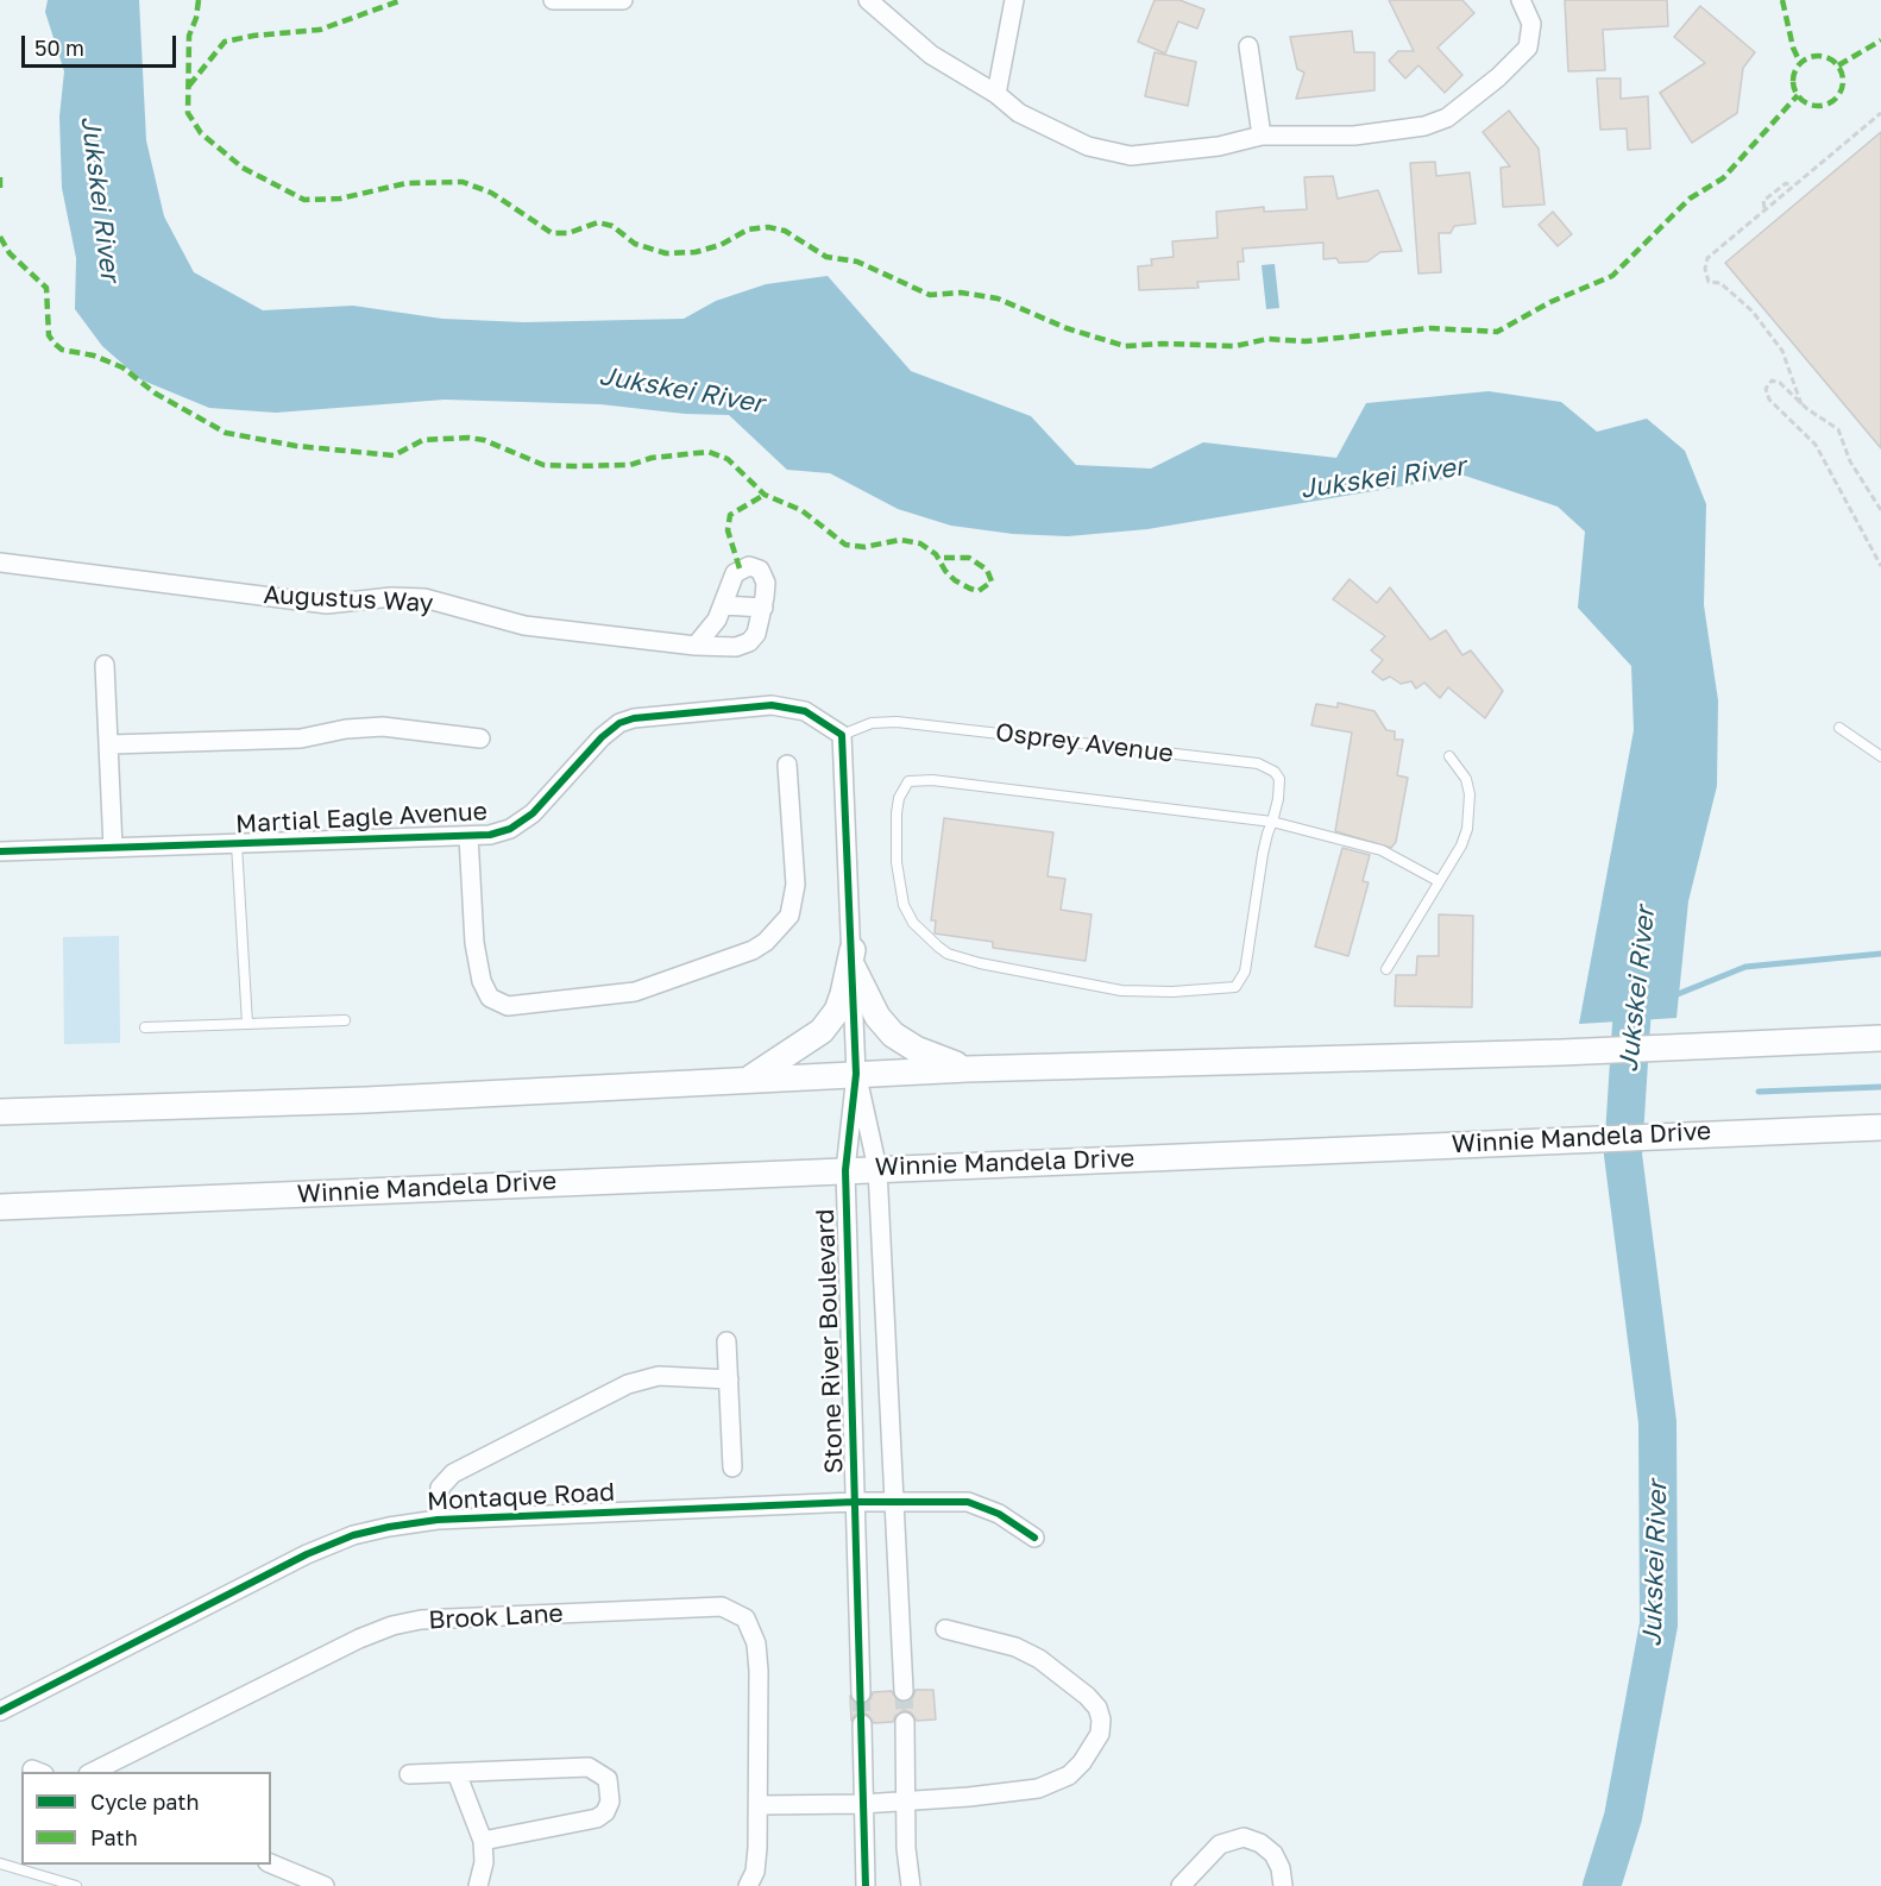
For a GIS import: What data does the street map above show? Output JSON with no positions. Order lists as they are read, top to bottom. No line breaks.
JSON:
{"streets":{"main road":["Winnie Mandela Drive"],"street":["Augustus Way","Martial Eagle Avenue","Stone River Boulevard","Montaque Road","Brook Lane"],"lane":["Osprey Avenue"]},"crossings":[["Osprey Avenue","Martial Eagle Avenue"],["Winnie Mandela Drive","Stone River Boulevard"],["Stone River Boulevard","Montaque Road"]],"water":["Jukskei River"],"legend":["Cycle path","Path"],"scale_bar":"50 m"}
